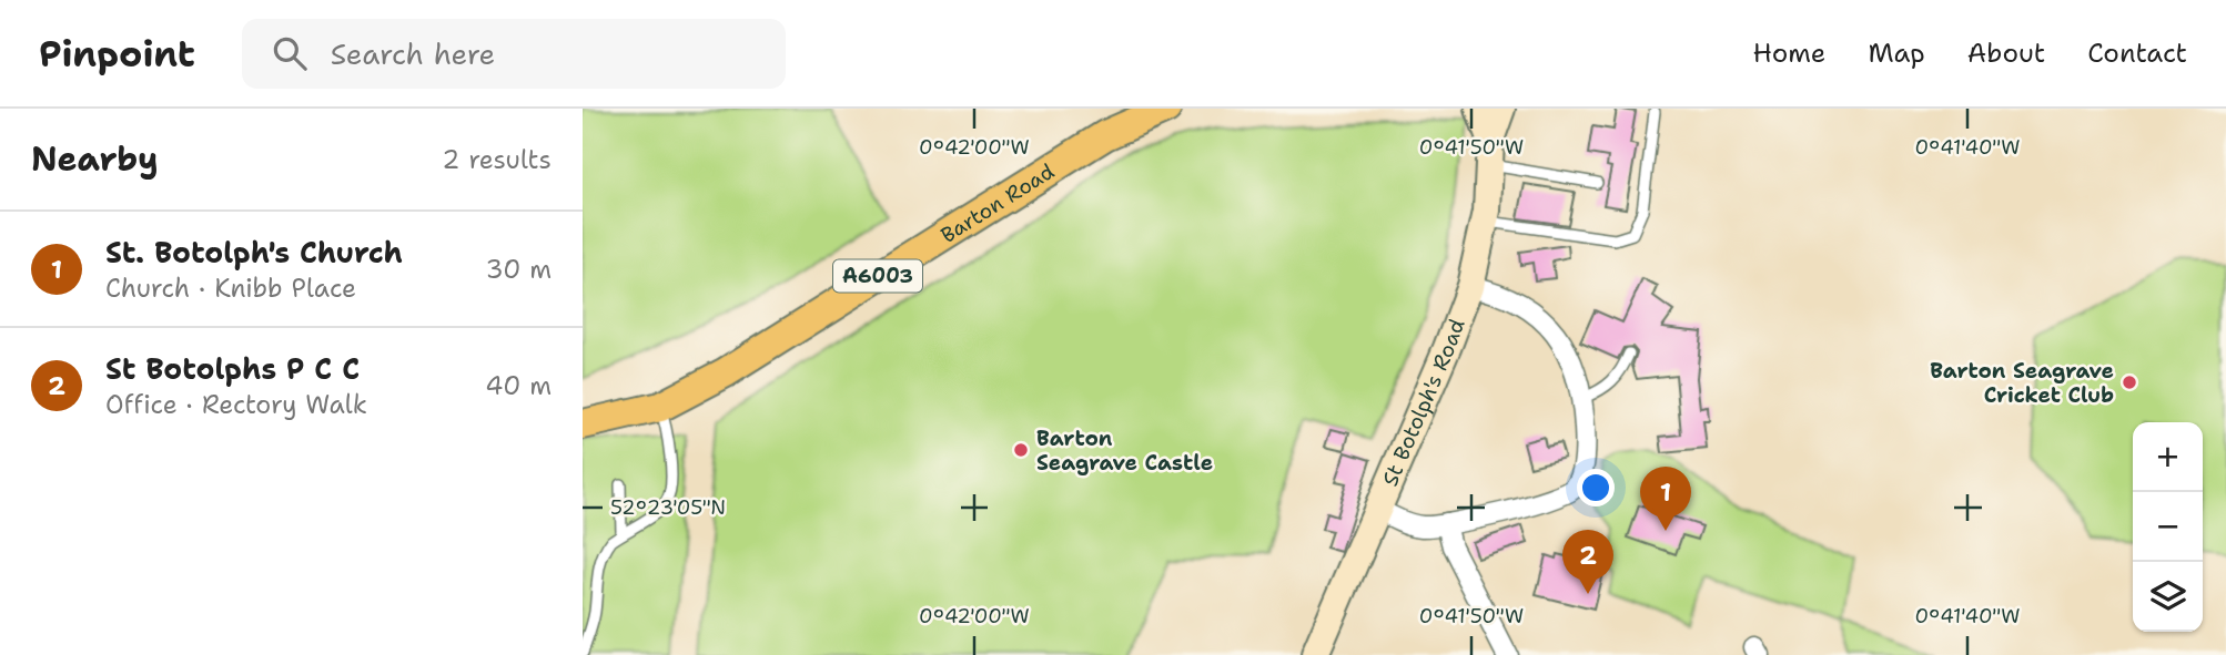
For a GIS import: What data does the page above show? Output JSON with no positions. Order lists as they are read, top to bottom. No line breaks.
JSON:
{"streets":{"main road":["Barton Road","A6003"],"street":["St Botolph's Road"]},"places":["Barton Seagrave Cricket Club","Barton Seagrave Castle"],"page":{"header":"Pinpoint","search":"Search here","nav":["Home","Map","About","Contact"],"heading":["Nearby","2 results"],"list":[{"mark":"1","name":"St. Botolph's Church","note":"Church · Knibb Place","value":"30 m"},{"mark":"2","name":"St Botolphs P C C","note":"Office · Rectory Walk","value":"40 m"}],"map_buttons":["+","−"],"pins":["1","2"]},"coordinates":["0°42'00\"W","0°41'50\"W","0°41'40\"W","52°23'05\"N"]}
